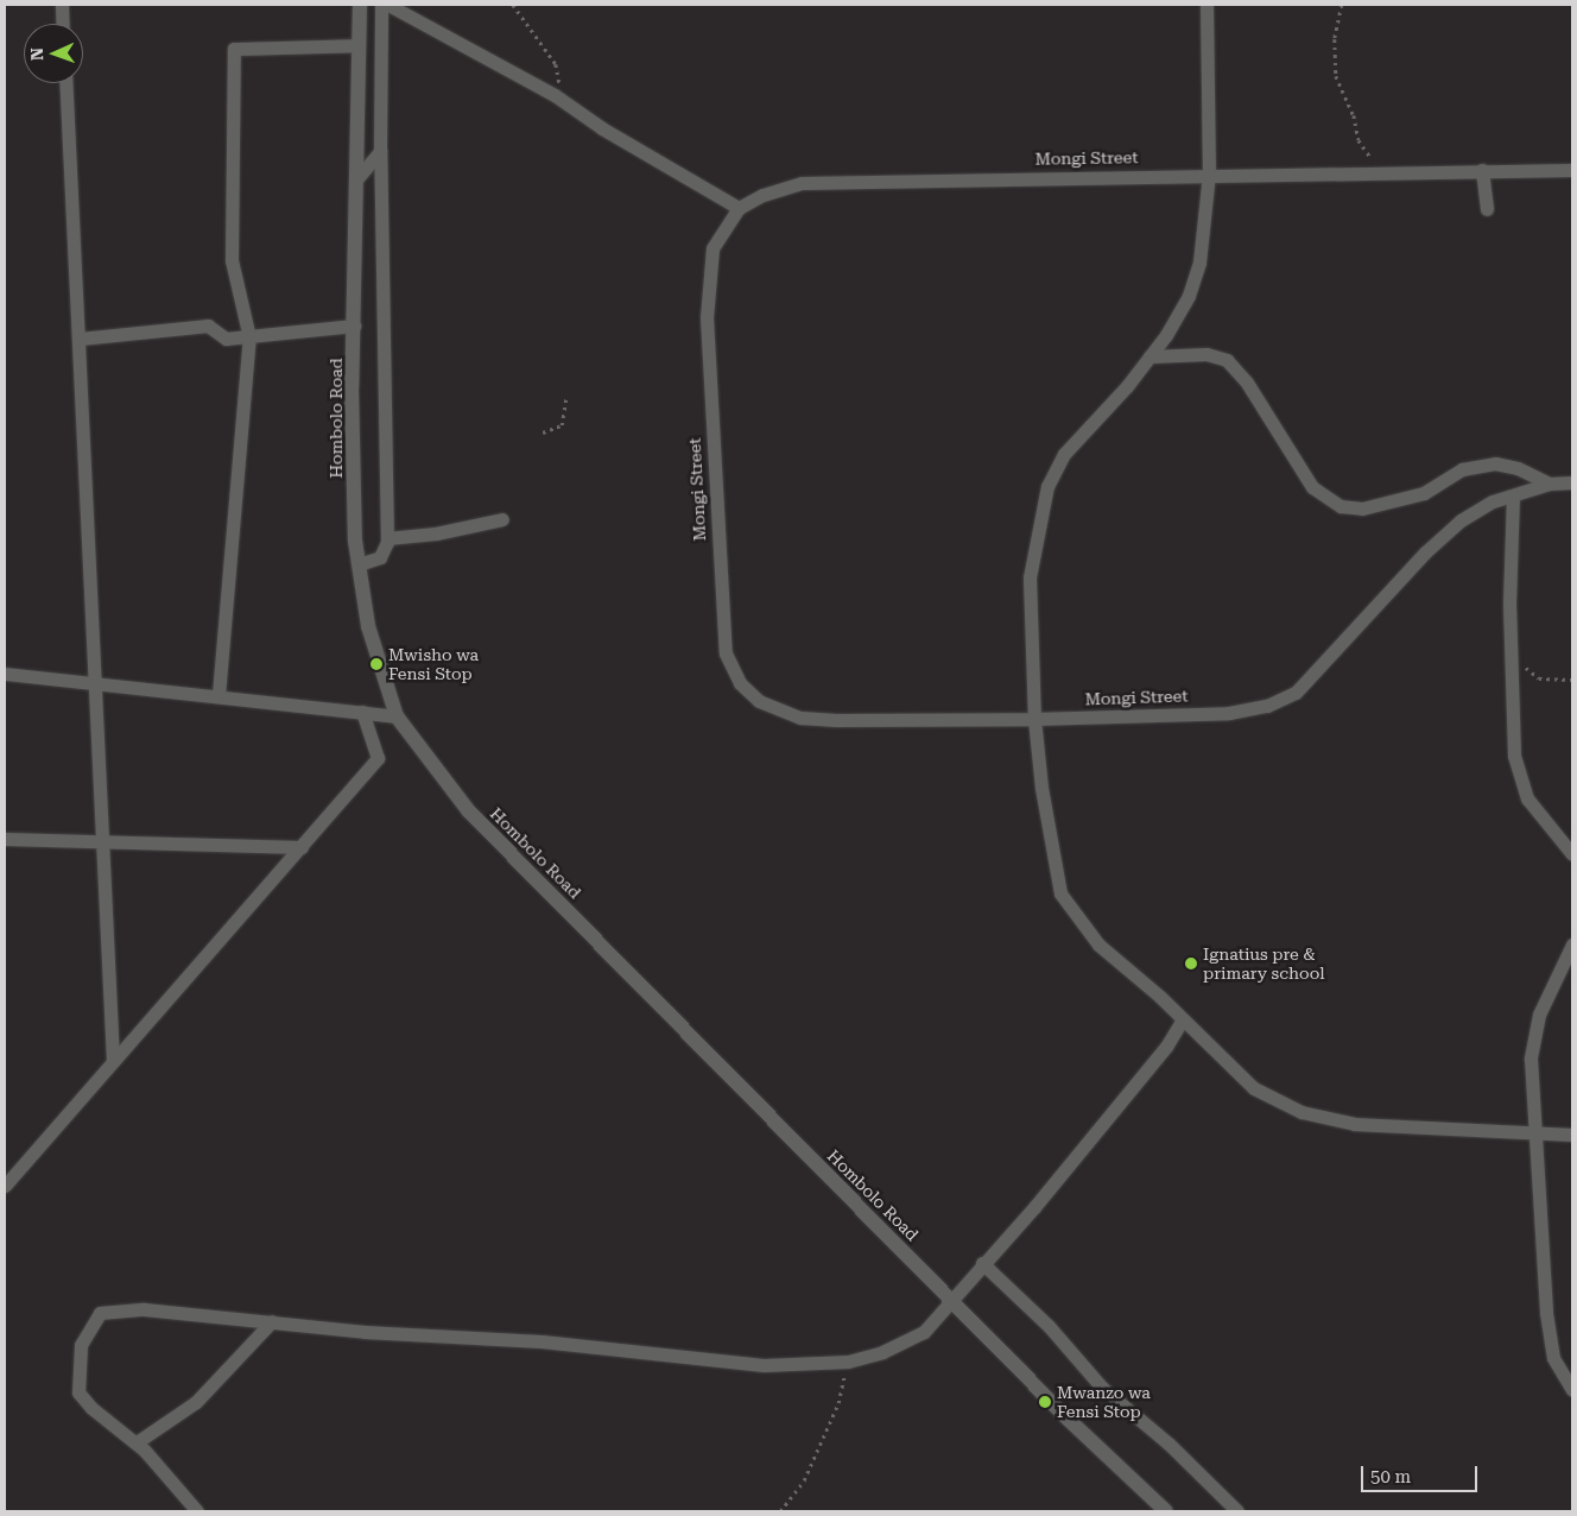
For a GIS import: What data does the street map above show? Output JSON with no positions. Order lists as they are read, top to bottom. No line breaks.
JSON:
{"streets":{"street":["Mongi Street","Hombolo Road"]},"places":["Mwisho wa Fensi Stop","Ignatius pre & primary school","Mwanzo wa Fensi Stop"],"scale_bar":"50 m","north":"left"}
